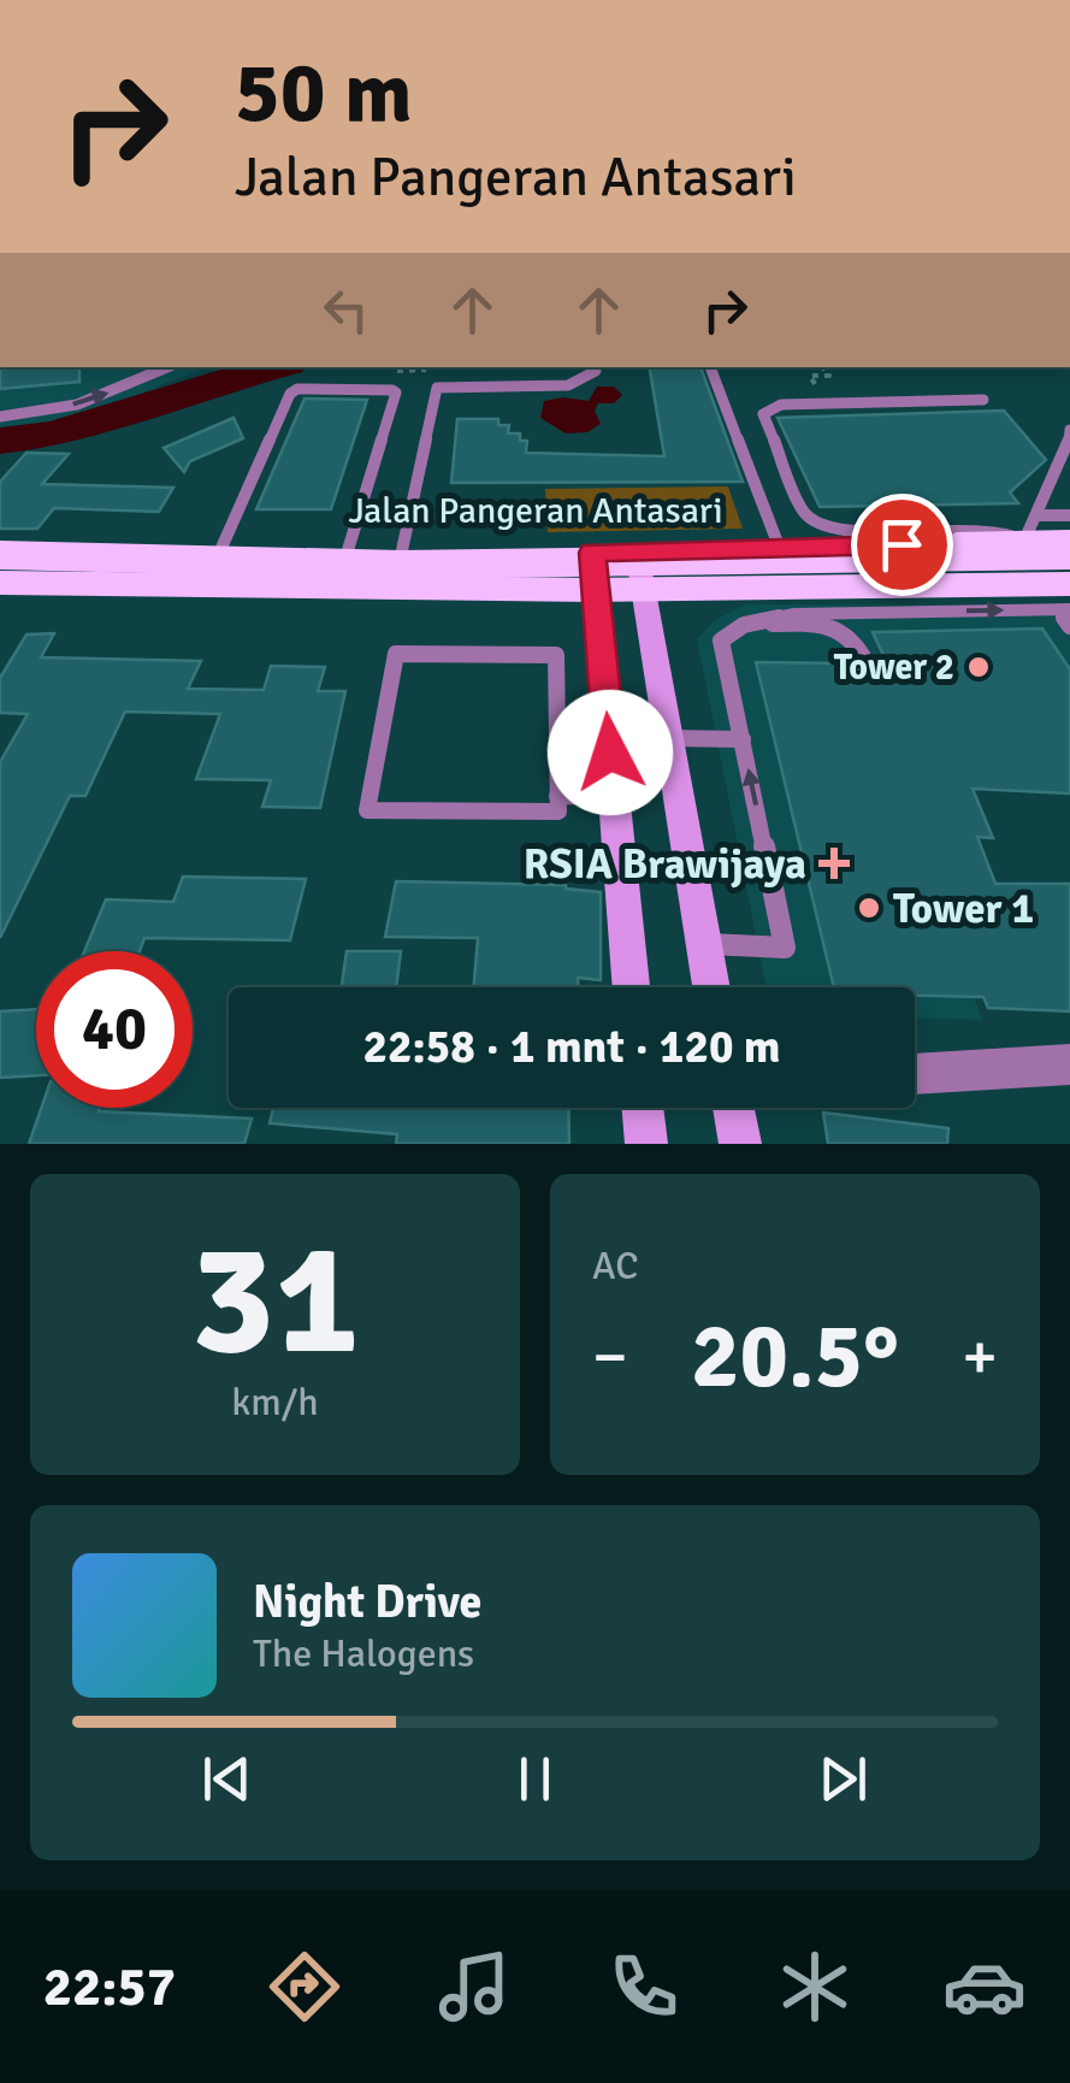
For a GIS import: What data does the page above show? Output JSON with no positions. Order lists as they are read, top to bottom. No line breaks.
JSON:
{"streets":{"main road":["Jalan Pangeran Antasari"]},"places":{"other":["Tower 2","Tower 1"],"health":["RSIA Brawijaya"]},"page":{"turn":["50 m","Jalan Pangeran Antasari"],"limit":"40","trip":"22:58 · 1 mnt · 120 m","tile":[["31","km/h"],"AC"],"heat":["−","20.5°","+"],"song":["Night Drive","The Halogens"],"tabs":"22:57"}}
